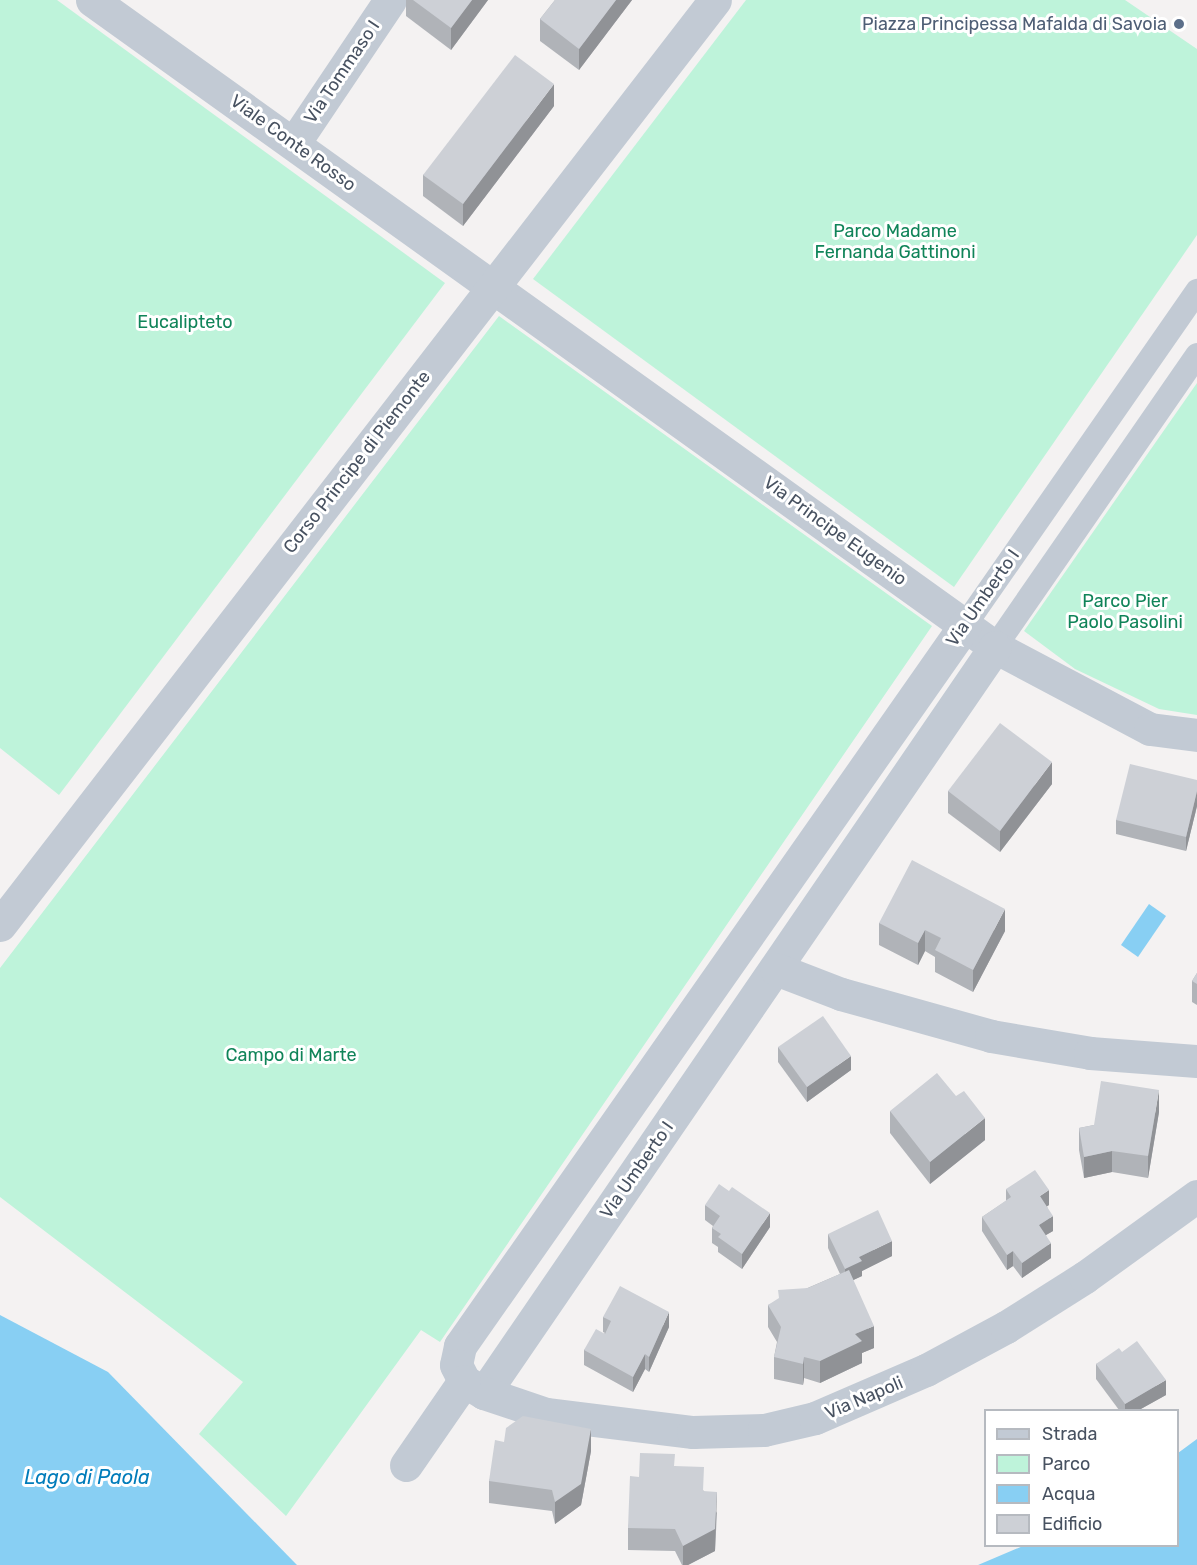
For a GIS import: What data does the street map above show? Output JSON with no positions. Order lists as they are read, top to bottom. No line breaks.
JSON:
{"streets":{"street":["Via Tommaso I","Viale Conte Rosso","Corso Principe di Piemonte","Via Principe Eugenio","Via Umberto I","Via Napoli"]},"crossings":[["Via Tommaso I","Viale Conte Rosso"],["Viale Conte Rosso","Corso Principe di Piemonte"],["Viale Conte Rosso","Via Principe Eugenio"],["Corso Principe di Piemonte","Via Principe Eugenio"],["Via Principe Eugenio","Via Umberto I"],["Via Umberto I","Via Napoli"]],"water":["Lago di Paola"],"parks":["Parco Madame Fernanda Gattinoni","Eucalipteto","Parco Pier Paolo Pasolini","Campo di Marte"],"places":["Piazza Principessa Mafalda di Savoia"],"legend":["Strada","Parco","Acqua","Edificio"]}
